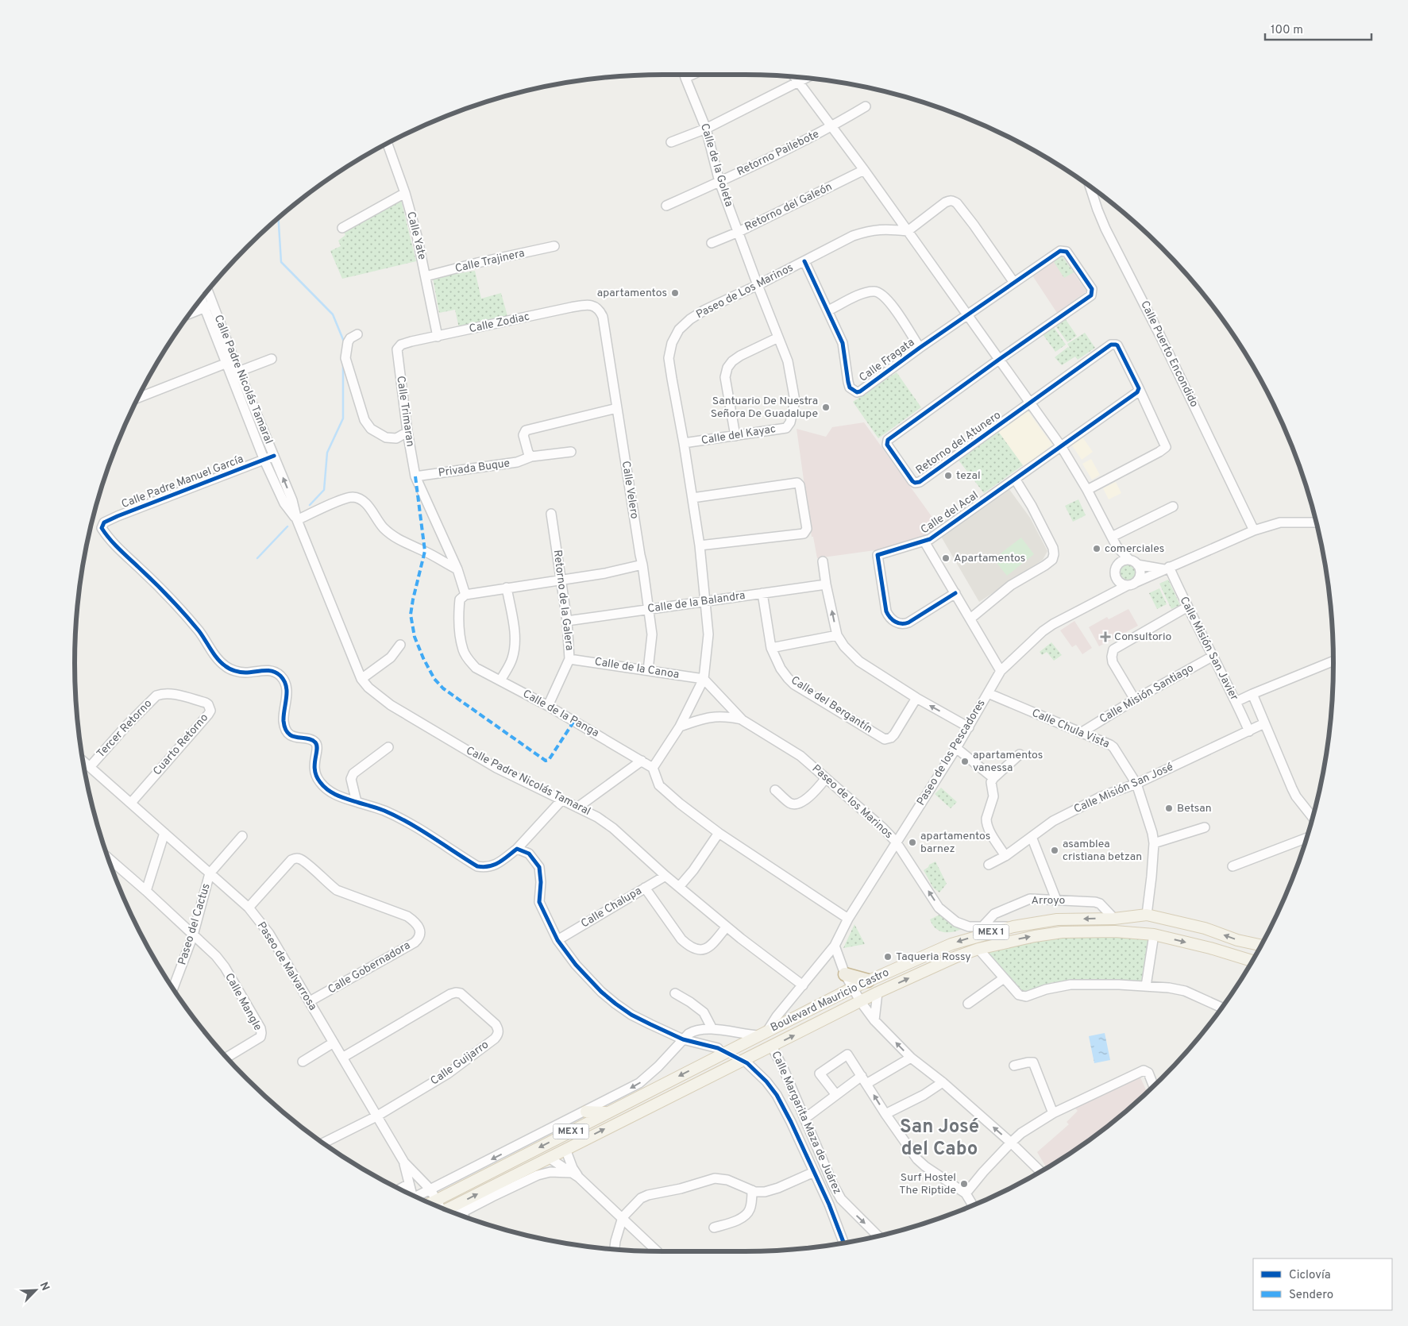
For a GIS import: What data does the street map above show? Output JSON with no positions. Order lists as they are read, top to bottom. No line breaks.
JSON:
{"streets":{"main road":["MEX 1","Boulevard Mauricio Castro"],"street":["Retorno Pailebote","Calle de la Goleta","Retorno del Galeón","Calle Yate","Calle Trajinera","Paseo de Los Marinos","Calle Zodiac","Calle Puerto Encondido","Calle Fragata","Calle Padre Nicolás Tamaral","Calle Trimaran","Calle del Kayac","Retorno del Atunero","Privada Buque","Calle Padre Manuel García","Calle Velero","Calle del Acal","Retorno de la Galera","Calle de la Balandra","Calle Misión San Javier","Calle de la Canoa","Calle Misión Santiago","Calle del Bergantín","Calle de la Panga","Tercer Retorno","Calle Chula Vista","Cuarto Retorno","Paseo de los Pescadores","Calle Misión San José","Paseo de los Marinos","Arroyo","Calle Chalupa","Paseo del Cactus","Paseo de Malvarrosa","Calle Gobernadora","Calle Mangle","Calle Guijarro","Calle Margarita Maza de Juárez"]},"crossings":[["Retorno Pailebote","Calle de la Goleta"],["Calle de la Goleta","Retorno del Galeón"],["Calle de la Goleta","Paseo de Los Marinos"],["Calle de la Goleta","Calle del Kayac"],["Calle Yate","Calle Trajinera"],["Calle Yate","Calle Zodiac"],["Paseo de Los Marinos","Calle Fragata"],["Paseo de Los Marinos","Calle del Kayac"],["Paseo de Los Marinos","Calle de la Balandra"],["Paseo de Los Marinos","Calle de la Canoa"],["Paseo de Los Marinos","Calle de la Panga"],["Paseo de Los Marinos","Paseo de los Marinos"],["Calle Zodiac","Calle Trimaran"],["Calle Zodiac","Calle Velero"],["Calle Fragata","Retorno del Atunero"],["Calle Padre Nicolás Tamaral","Calle Padre Manuel García"],["Calle Padre Nicolás Tamaral","Paseo de los Pescadores"],["Calle Padre Nicolás Tamaral","Calle Chalupa"],["Calle Trimaran","Privada Buque"],["Calle Trimaran","Calle de la Panga"],["Retorno del Atunero","Calle del Acal"],["Calle Velero","Calle de la Balandra"],["Calle Velero","Calle de la Canoa"],["Retorno de la Galera","Calle de la Balandra"],["Retorno de la Galera","Calle de la Canoa"],["Retorno de la Galera","Calle de la Panga"],["Calle de la Balandra","Calle del Bergantín"],["Calle Misión San Javier","Calle Misión Santiago"],["Calle Misión San Javier","Calle Misión San José"],["Calle de la Canoa","Paseo de los Marinos"],["Calle Misión Santiago","Calle Chula Vista"],["Tercer Retorno","Cuarto Retorno"],["Tercer Retorno","Paseo de Malvarrosa"],["Calle Chula Vista","Paseo de los Pescadores"],["Calle Chula Vista","Calle Misión San José"],["Calle Chula Vista","Boulevard Mauricio Castro"],["Cuarto Retorno","Paseo de Malvarrosa"],["Paseo de los Pescadores","Paseo de los Marinos"],["Paseo de los Pescadores","Boulevard Mauricio Castro"],["Paseo de los Marinos","Arroyo"],["Paseo de los Marinos","Boulevard Mauricio Castro"],["Arroyo","Boulevard Mauricio Castro"],["Paseo del Cactus","Paseo de Malvarrosa"],["Paseo del Cactus","Calle Mangle"],["Paseo de Malvarrosa","Calle Gobernadora"],["Paseo de Malvarrosa","Boulevard Mauricio Castro"],["Paseo de Malvarrosa","Calle Guijarro"],["Boulevard Mauricio Castro","Calle Margarita Maza de Juárez"]],"districts":["San José del Cabo"],"places":{"other":["apartamentos","Santuario De Nuestra Señora De Guadalupe","tezal","comerciales","Apartamentos","apartamentos vanessa","Betsan","apartamentos barnez","asamblea cristiana betzan","Taqueria Rossy","Surf Hostel The Riptide"],"health":["Consultorio"]},"legend":["Ciclovía","Sendero"],"scale_bar":"100 m","north":"top right"}
